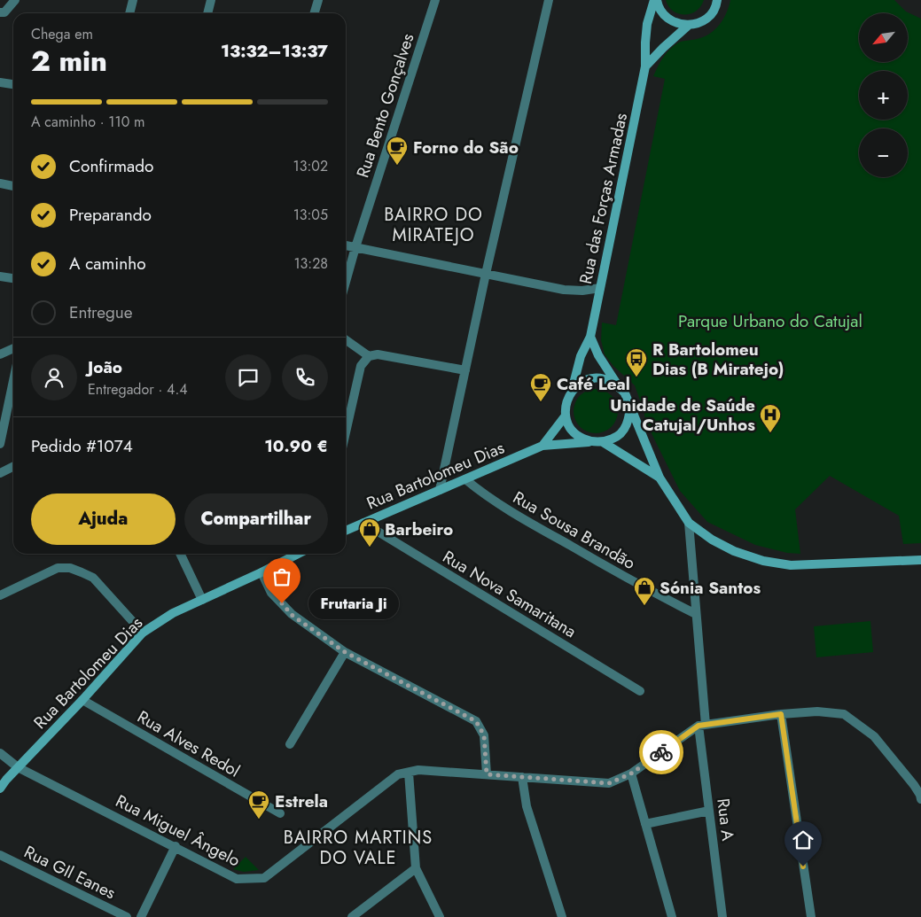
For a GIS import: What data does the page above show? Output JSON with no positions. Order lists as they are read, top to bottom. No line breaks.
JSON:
{"streets":{"street":["Rua Bento Gonçalves","Rua das Forças Armadas","Rua Bartolomeu Dias","Rua Sousa Brandão","Rua Nova Samaritana","Rua Alves Redol","Rua A","Rua Miguel Ângelo","Rua GIl Eanes"]},"crossings":[["Rua das Forças Armadas","Rua Bartolomeu Dias"],["Rua Bartolomeu Dias","Rua Sousa Brandão"],["Rua Bartolomeu Dias","Rua Nova Samaritana"],["Rua Bartolomeu Dias","Rua Alves Redol"],["Rua Bartolomeu Dias","Rua Miguel Ângelo"],["Rua Sousa Brandão","Rua A"],["Rua A","Rua Miguel Ângelo"]],"districts":["BAIRRO DO MIRATEJO","BAIRRO MARTINS DO VALE"],"parks":["Parque Urbano do Catujal"],"places":{"cafe":["Forno do São","Café Leal","Estrela"],"bus stop":["R Bartolomeu Dias (B Miratejo)"],"hospital":["Unidade de Saúde Catujal/Unhos"],"shop":["Barbeiro","Sónia Santos"],"other":["Frutaria Ji"]},"north":"bottom left","page":{"map_buttons":["+","−"],"heading":["2 min","Chega em","13:32–13:37"],"panel":["João","Entregador · 4.4","Pedido #1074","10.90 €"],"bar":"A caminho · 110 m","list":[["Confirmado","13:02"],["Preparando","13:05"],["A caminho","13:28"],"Entregue"],"buttons":["Ajuda","Compartilhar"],"bubble":"Frutaria Ji"}}
